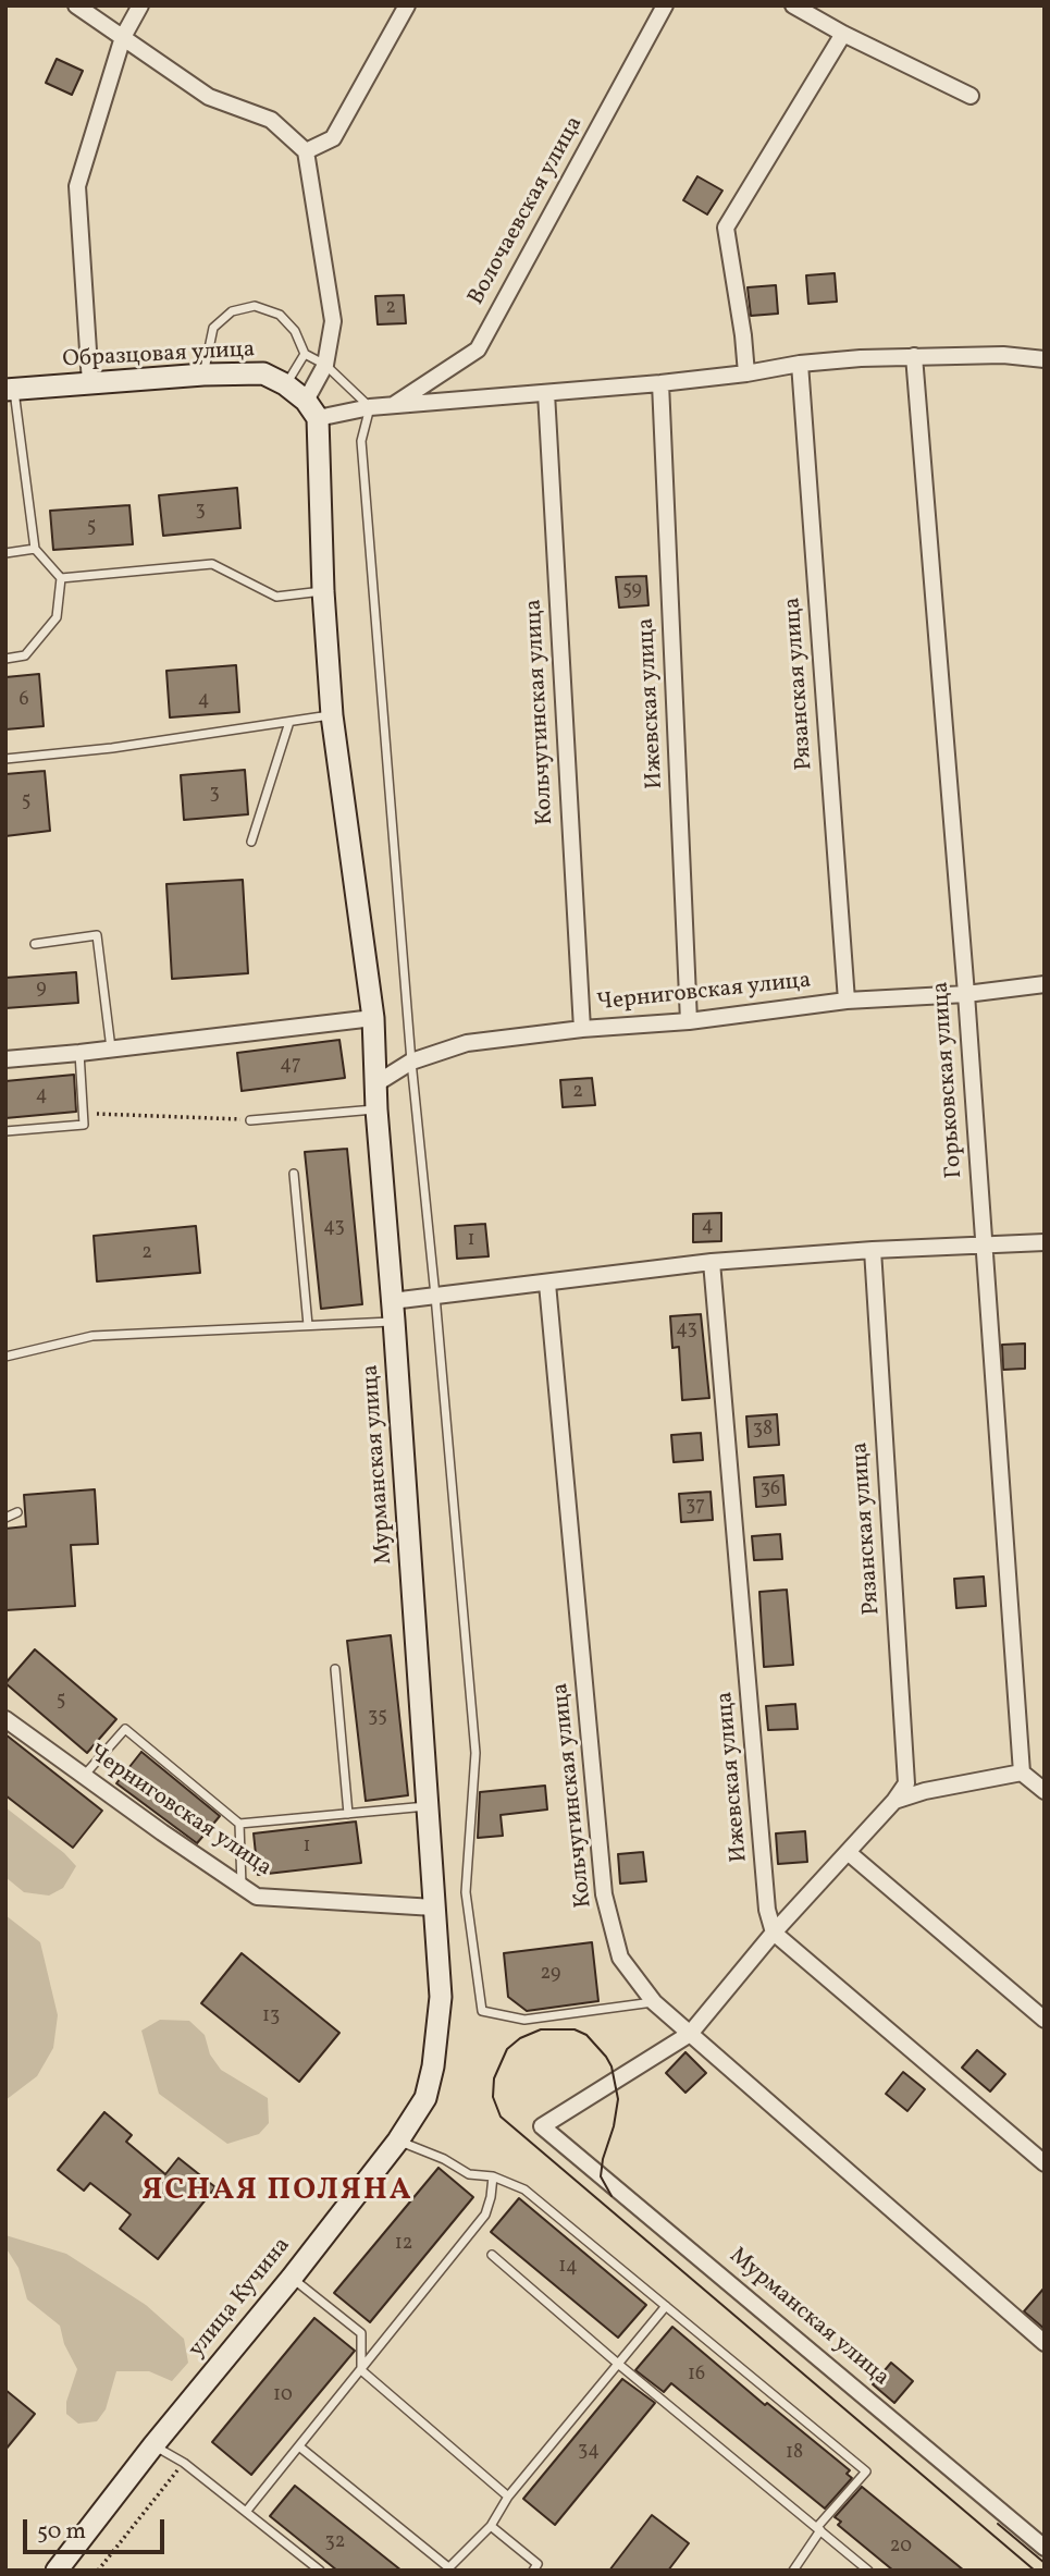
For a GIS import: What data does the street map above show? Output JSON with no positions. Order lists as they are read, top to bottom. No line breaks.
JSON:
{"streets":{"main road":["Образцовая улица","Мурманская улица","улица Кучина"],"street":["Волочаевская улица","Рязанская улица","Ижевская улица","Кольчугинская улица","Черниговская улица","Горьковская улица"]},"crossings":[["Образцовая улица","Мурманская улица"],["Рязанская улица","Черниговская улица"],["Ижевская улица","Черниговская улица"],["Кольчугинская улица","Черниговская улица"],["Кольчугинская улица","Мурманская улица"],["Черниговская улица","Горьковская улица"],["Черниговская улица","Мурманская улица"],["Черниговская улица","улица Кучина"],["Мурманская улица","улица Кучина"]],"districts":["ЯСНАЯ ПОЛЯНА"],"house_numbers":["2","3","5","59","6","4","3","5","9","47","2","4","4","43","1","2","43","38","36","37","5","35","1","29","13","12","14","16","10","34","18","32","20"],"scale_bar":"50 m"}
